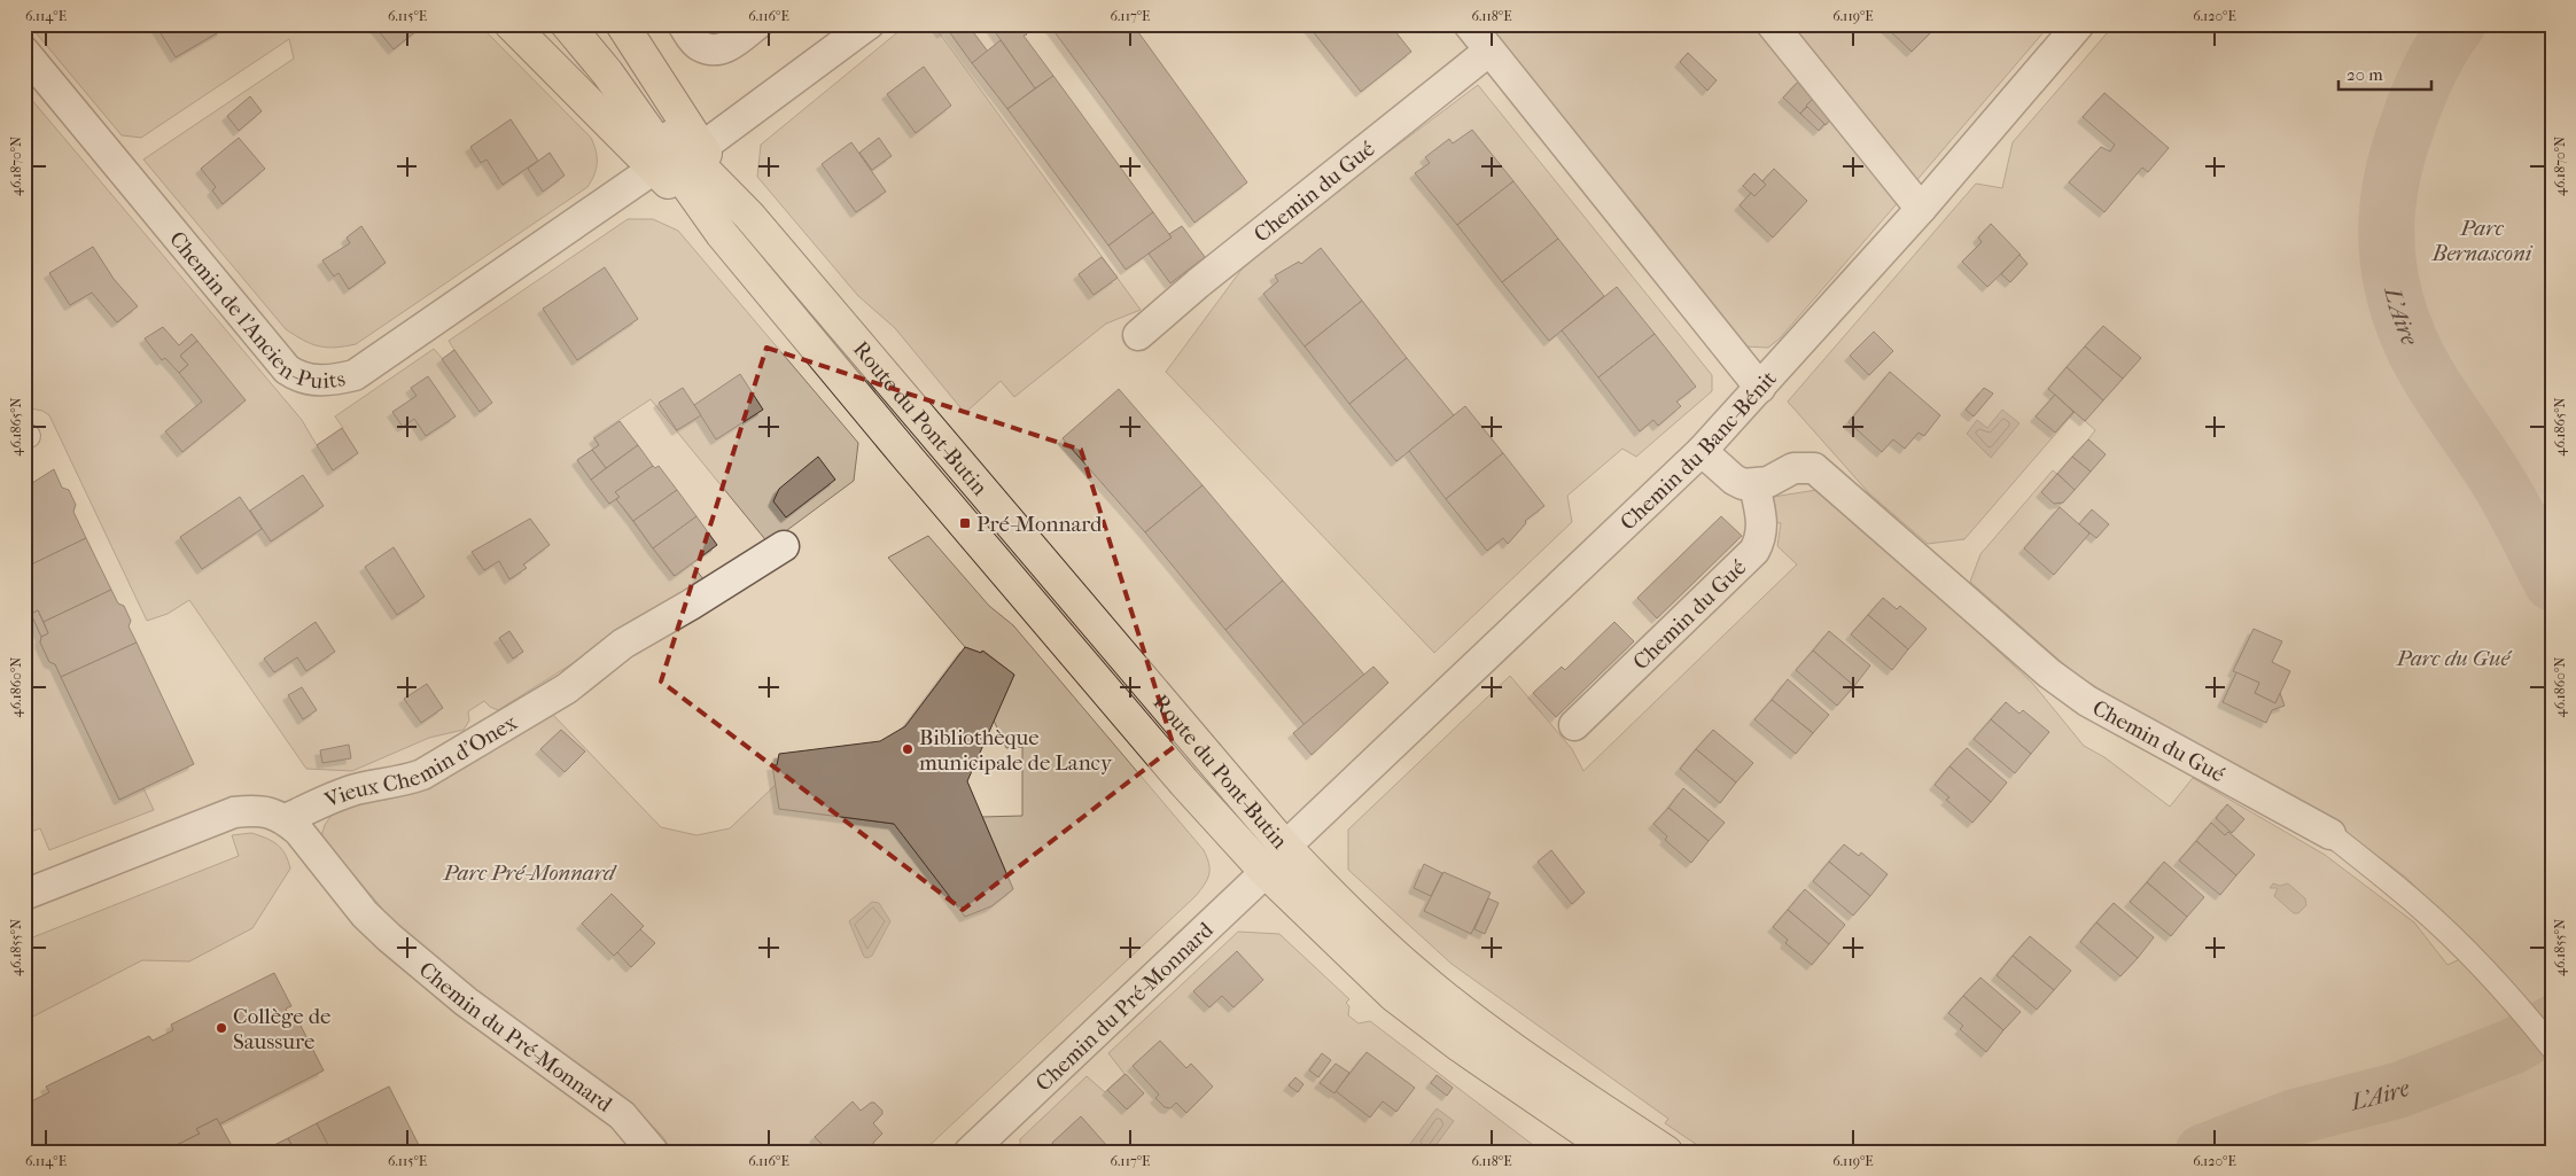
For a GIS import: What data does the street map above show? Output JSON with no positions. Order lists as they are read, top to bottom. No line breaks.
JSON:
{"streets":{"main road":["Route du Pont-Butin"],"street":["Chemin du Gué","Chemin de l'Ancien-Puits","Chemin du Banc-Bénit","Vieux Chemin d'Onex","Chemin du Pré-Monnard"]},"crossings":[["Route du Pont-Butin","Chemin du Banc-Bénit"],["Route du Pont-Butin","Chemin du Pré-Monnard"],["Vieux Chemin d'Onex","Chemin du Pré-Monnard"]],"water":["L'Aire"],"parks":["Parc Bernasconi","Parc du Gué","Parc Pré-Monnard"],"places":{"transit":["Pré-Monnard"],"other":["Bibliothèque municipale de Lancy","Collège de Saussure"]},"scale_bar":"20 m","coordinates":["6.114°E","6.115°E","6.116°E","6.117°E","6.118°E","6.119°E","6.120°E","46.1870°N","46.1865°N","46.1860°N","46.1855°N"]}
